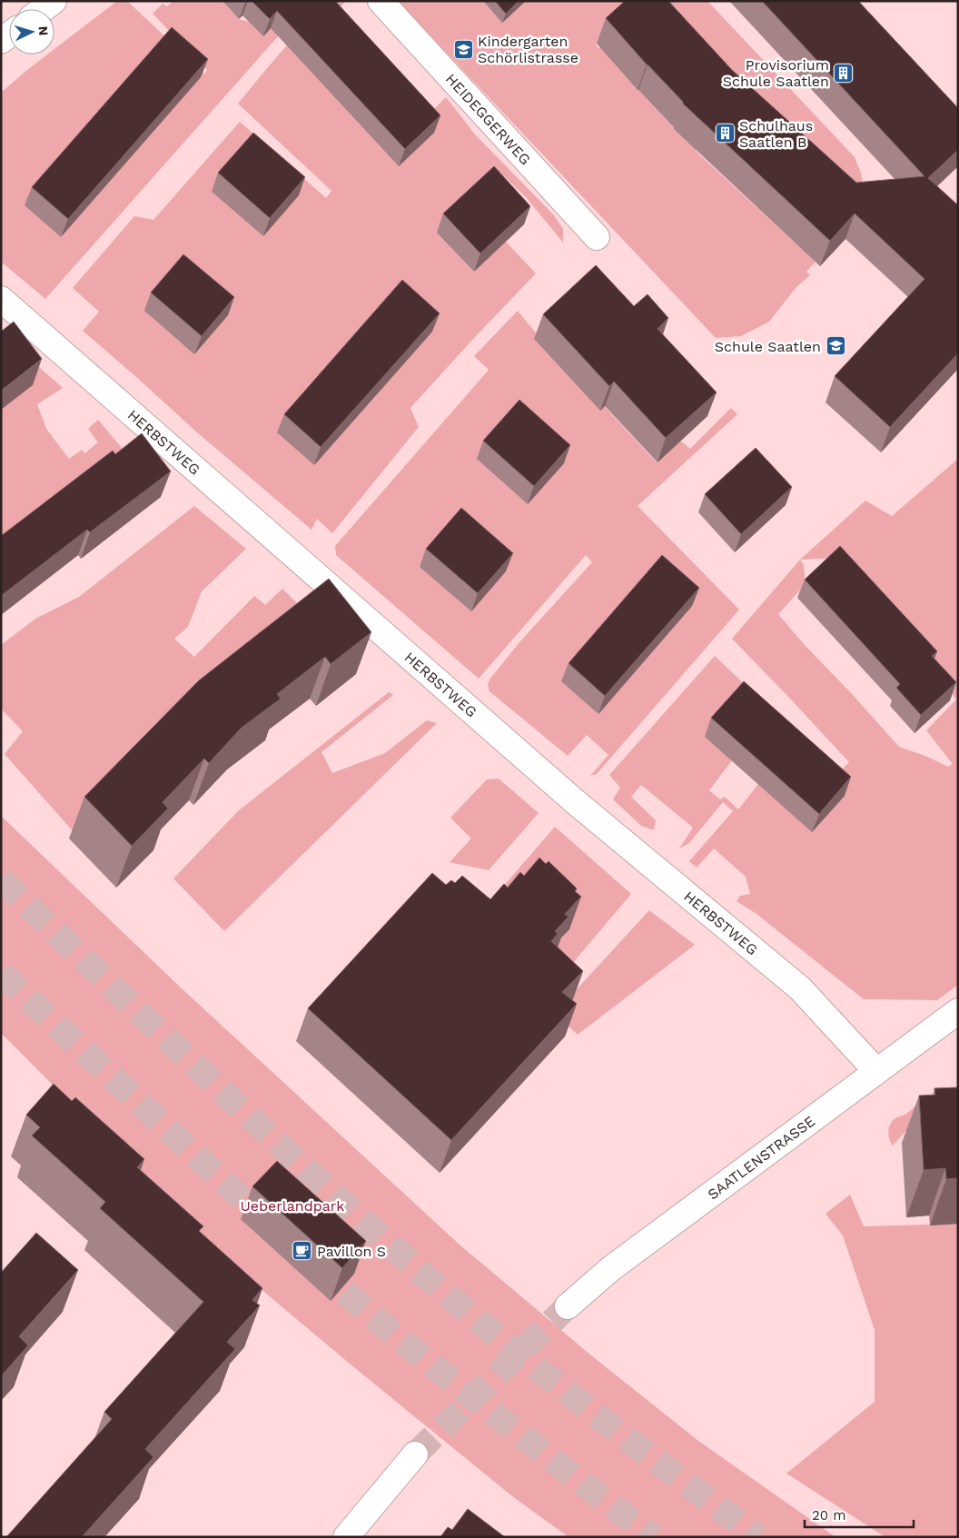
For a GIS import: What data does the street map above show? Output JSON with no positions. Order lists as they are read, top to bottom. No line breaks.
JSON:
{"streets":{"street":["HEIDEGGERWEG","HERBSTWEG","SAATLENSTRASSE"]},"crossings":[["HERBSTWEG","SAATLENSTRASSE"]],"parks":["Ueberlandpark"],"places":{"school or university":["Kindergarten Schörlistrasse","Schule Saatlen"],"building":["Provisorium Schule Saatlen","Schulhaus Saatlen B"],"cafe":["Pavillon S"]},"scale_bar":"20 m","north":"right"}
